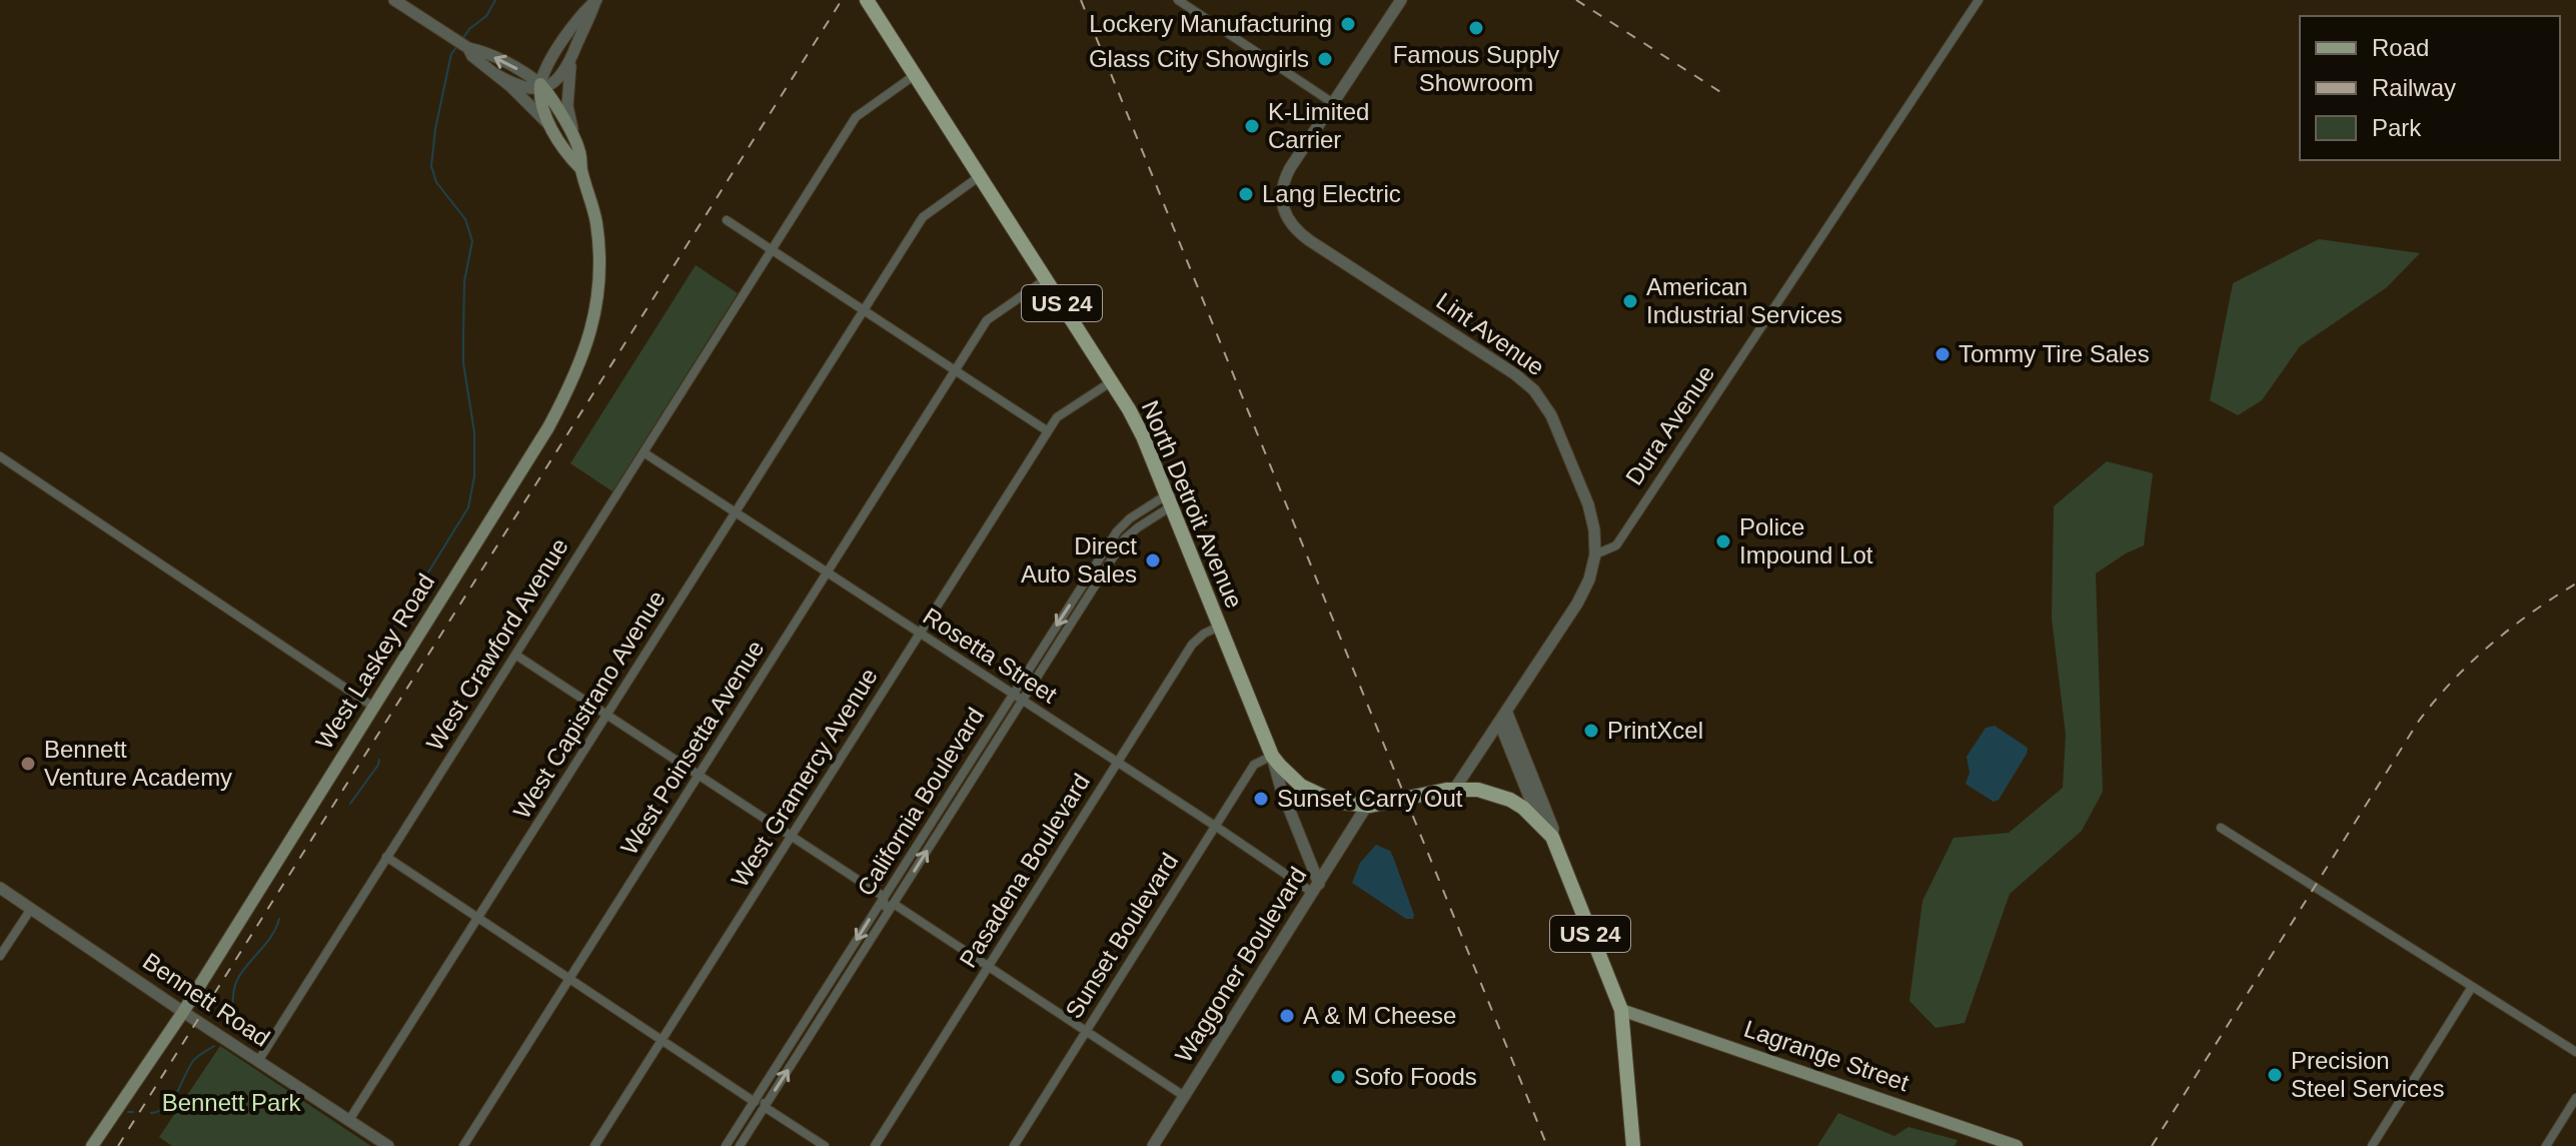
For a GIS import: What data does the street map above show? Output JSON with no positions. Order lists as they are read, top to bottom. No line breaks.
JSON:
{"streets":{"main road":["US 24","North Detroit Avenue","West Laskey Road","Lagrange Street"],"street":["Lint Avenue","Dura Avenue","West Crawford Avenue","Rosetta Street","West Capistrano Avenue","West Poinsetta Avenue","West Gramercy Avenue","California Boulevard","Pasadena Boulevard","Sunset Boulevard","Waggoner Boulevard","Bennett Road"]},"crossings":[["Lint Avenue","Dura Avenue"],["North Detroit Avenue","West Crawford Avenue"],["North Detroit Avenue","Rosetta Street"],["North Detroit Avenue","West Capistrano Avenue"],["North Detroit Avenue","West Poinsetta Avenue"],["North Detroit Avenue","West Gramercy Avenue"],["North Detroit Avenue","California Boulevard"],["North Detroit Avenue","Pasadena Boulevard"],["North Detroit Avenue","Sunset Boulevard"],["North Detroit Avenue","Waggoner Boulevard"],["North Detroit Avenue","Lagrange Street"],["West Crawford Avenue","Rosetta Street"],["West Crawford Avenue","Bennett Road"],["Rosetta Street","West Capistrano Avenue"],["Rosetta Street","West Poinsetta Avenue"],["Rosetta Street","West Gramercy Avenue"],["Rosetta Street","California Boulevard"],["Rosetta Street","Pasadena Boulevard"],["Rosetta Street","Sunset Boulevard"],["Rosetta Street","Waggoner Boulevard"],["West Laskey Road","Bennett Road"],["West Capistrano Avenue","Bennett Road"]],"parks":["Bennett Park"],"places":["Lockery Manufacturing","Famous Supply Showroom","Glass City Showgirls","K-Limited Carrier","Lang Electric","American Industrial Services","Tommy Tire Sales","Police Impound Lot","Direct Auto Sales","PrintXcel","Bennett Venture Academy","Sunset Carry Out","A & M Cheese","Precision Steel Services","Sofo Foods"],"legend":["Road","Railway","Park"]}
